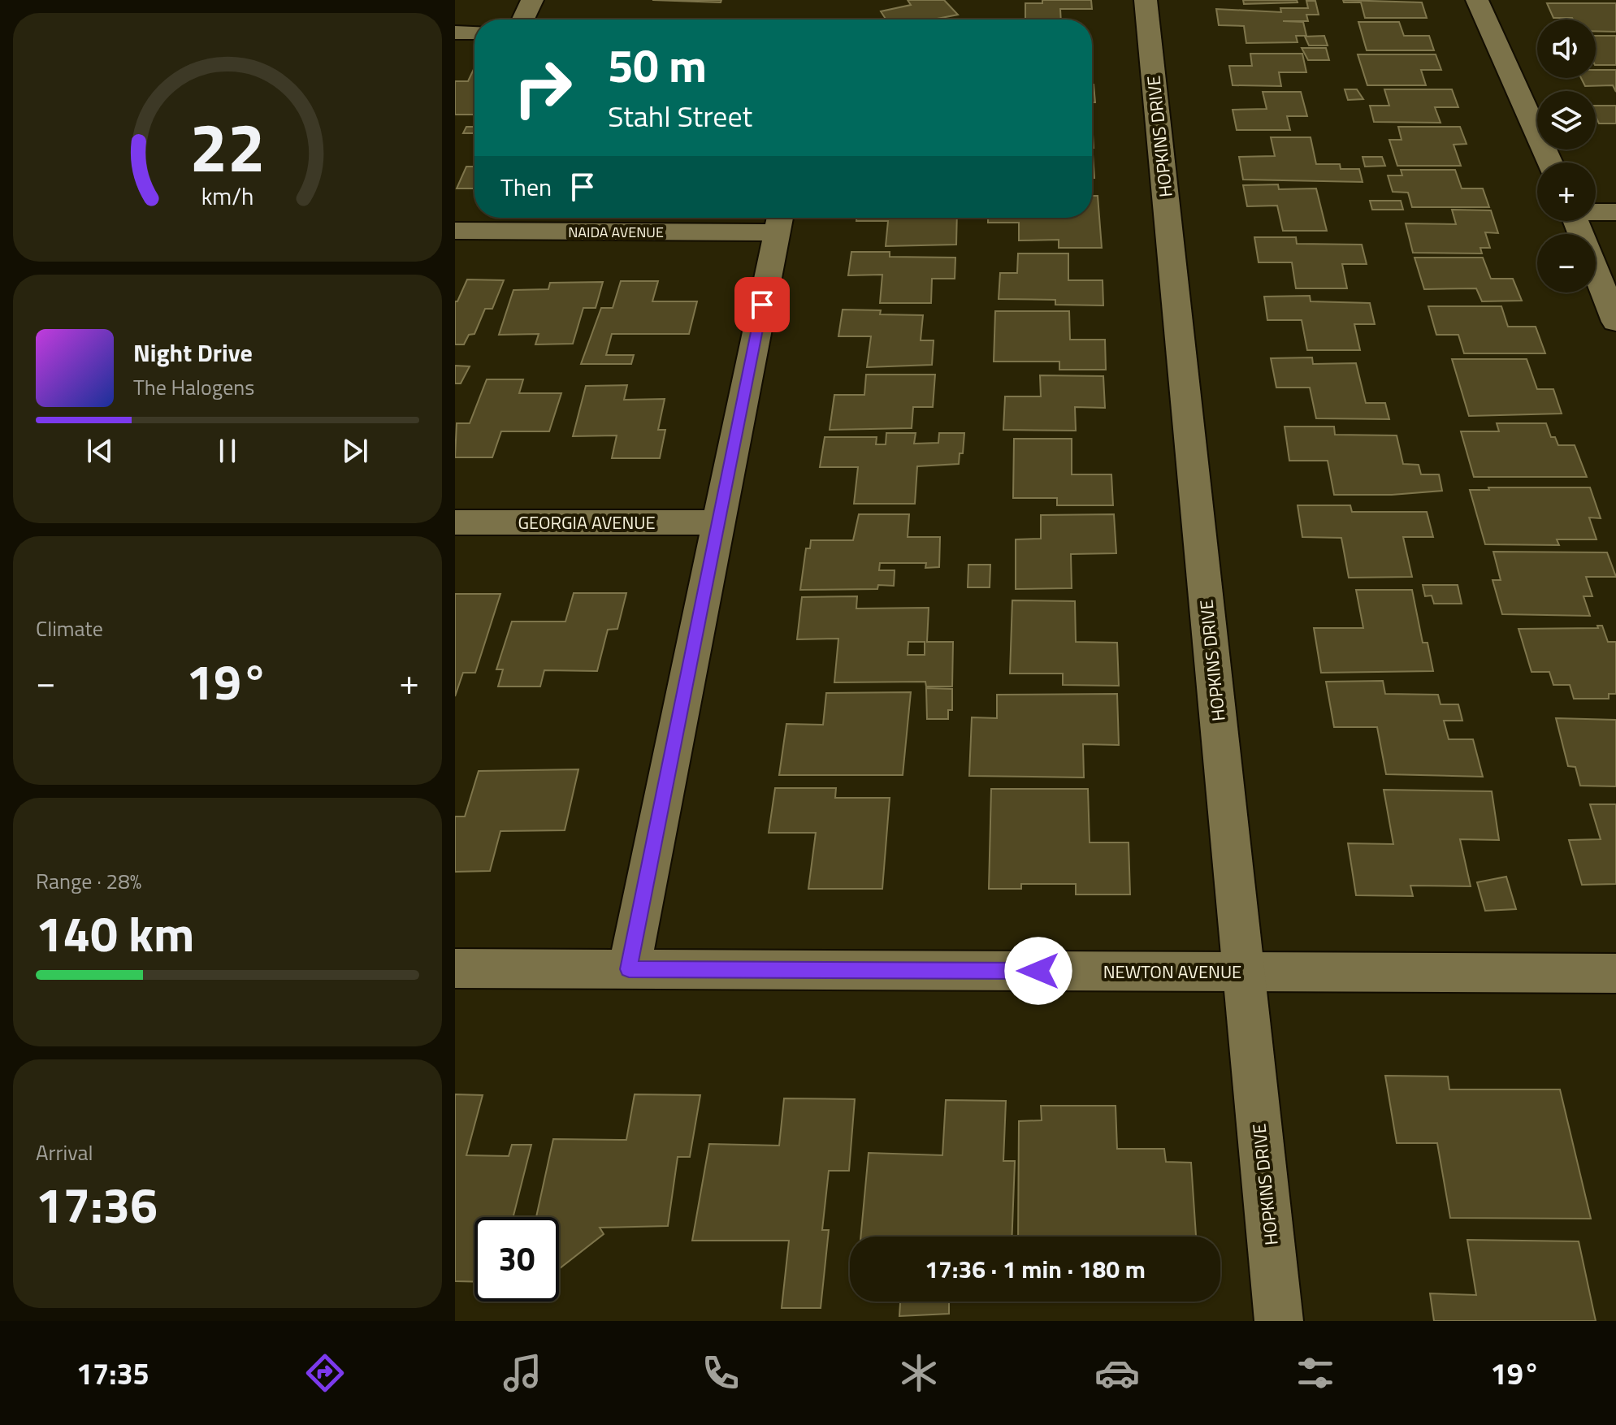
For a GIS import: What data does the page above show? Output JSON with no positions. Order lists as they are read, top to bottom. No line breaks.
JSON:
{"streets":{"street":["HOPKINS DRIVE","NAIDA AVENUE","GEORGIA AVENUE","NEWTON AVENUE"]},"crossings":[["HOPKINS DRIVE","NEWTON AVENUE"]],"page":{"map_buttons":["+","−"],"turn":["50 m","Stahl Street"],"then":"Then","song":["Night Drive","The Halogens"],"tile":["Climate",["Range · 28%","140 km"],["Arrival","17:36"]],"heat":["−","19°","+"],"limit":"30","trip":"17:36 · 1 min · 180 m","tabs":["17:35","19°"],"gauge":["22","km/h"]}}
